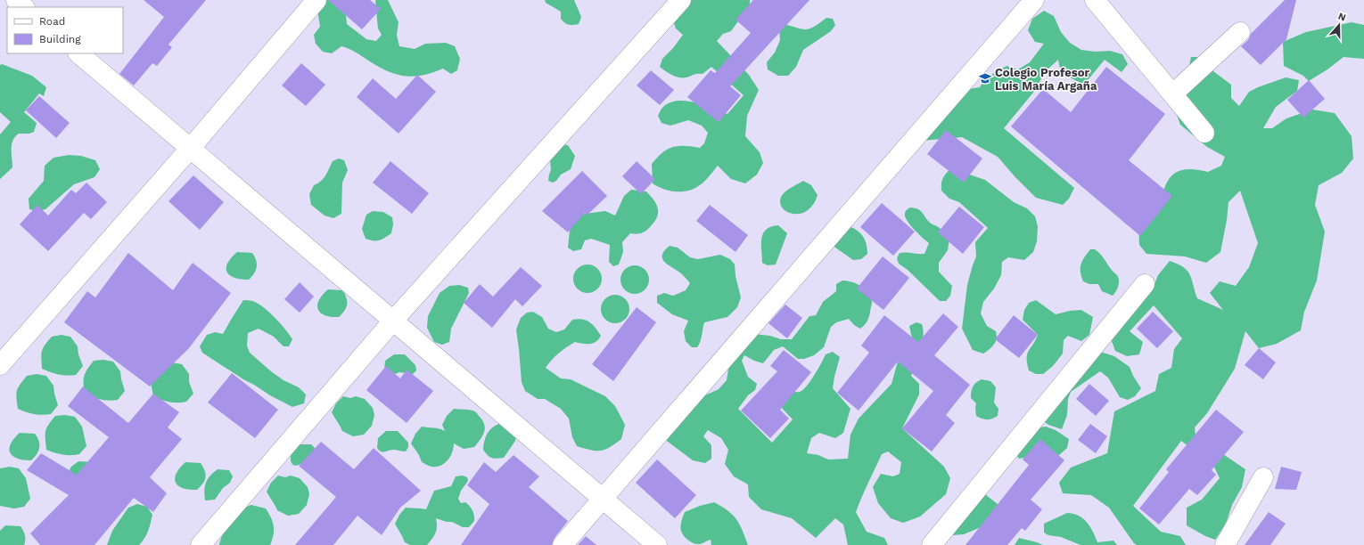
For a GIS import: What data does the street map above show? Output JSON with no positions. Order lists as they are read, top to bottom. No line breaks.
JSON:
{"places":{"school or university":["Colegio Profesor Luis María Argaña"]},"legend":["Road","Building"],"north":"top"}
